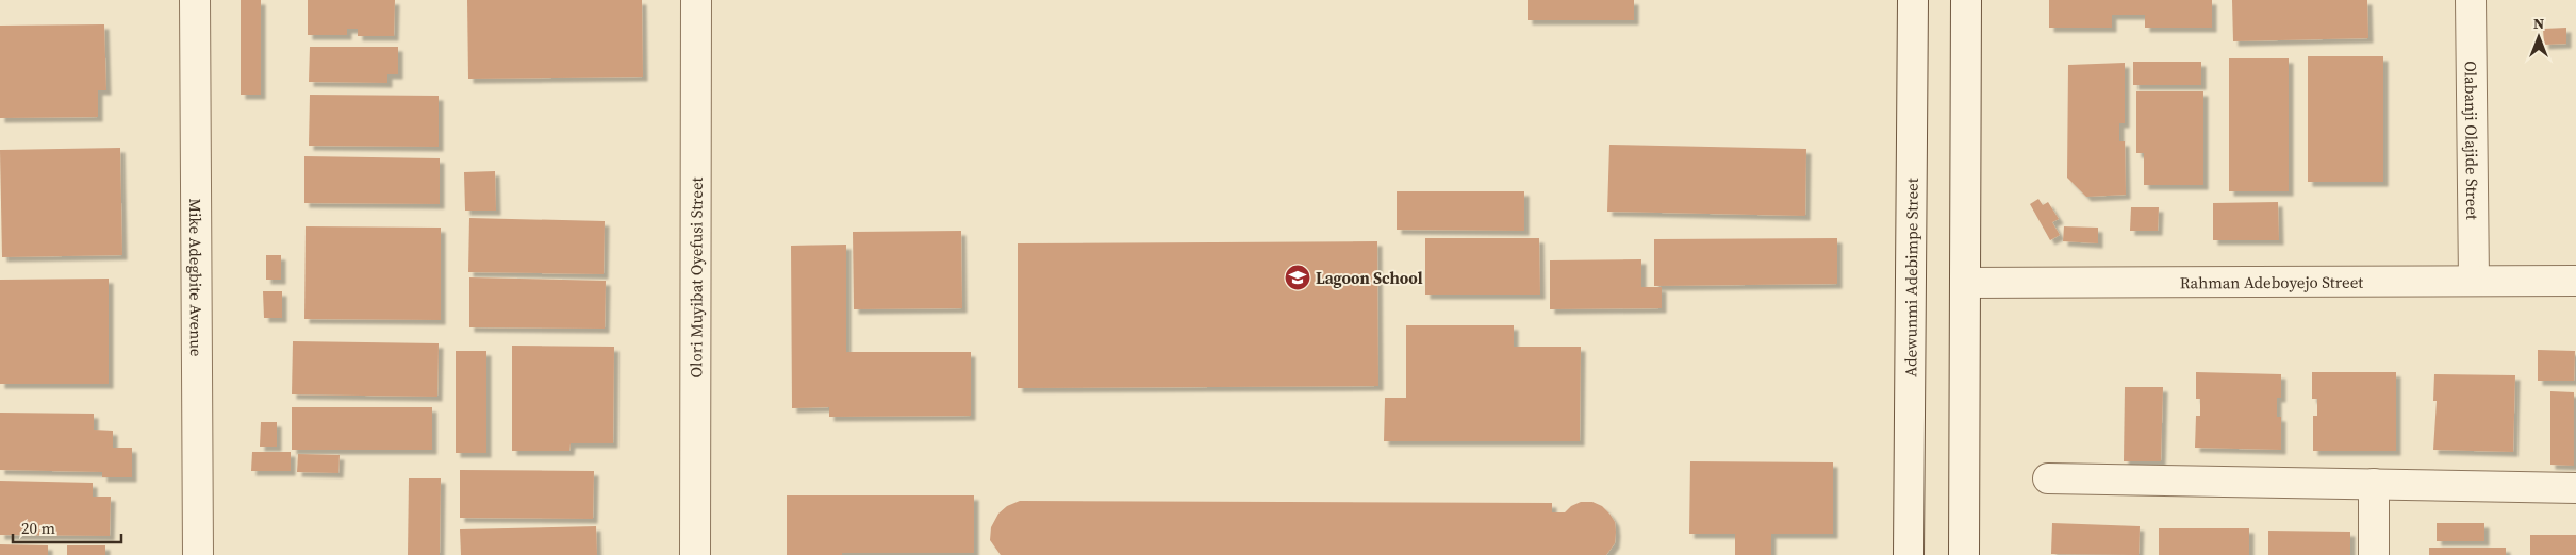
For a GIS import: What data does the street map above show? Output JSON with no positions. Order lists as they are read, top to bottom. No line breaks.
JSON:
{"streets":{"street":["Olabanji Olajide Street","Mike Adegbite Avenue","Olori Muyibat Oyefusi Street","Adewunmi Adebimpe Street","Rahman Adeboyejo Street"]},"crossings":[["Olabanji Olajide Street","Rahman Adeboyejo Street"]],"places":{"school or university":["Lagoon School"]},"scale_bar":"20 m","north":"top"}
